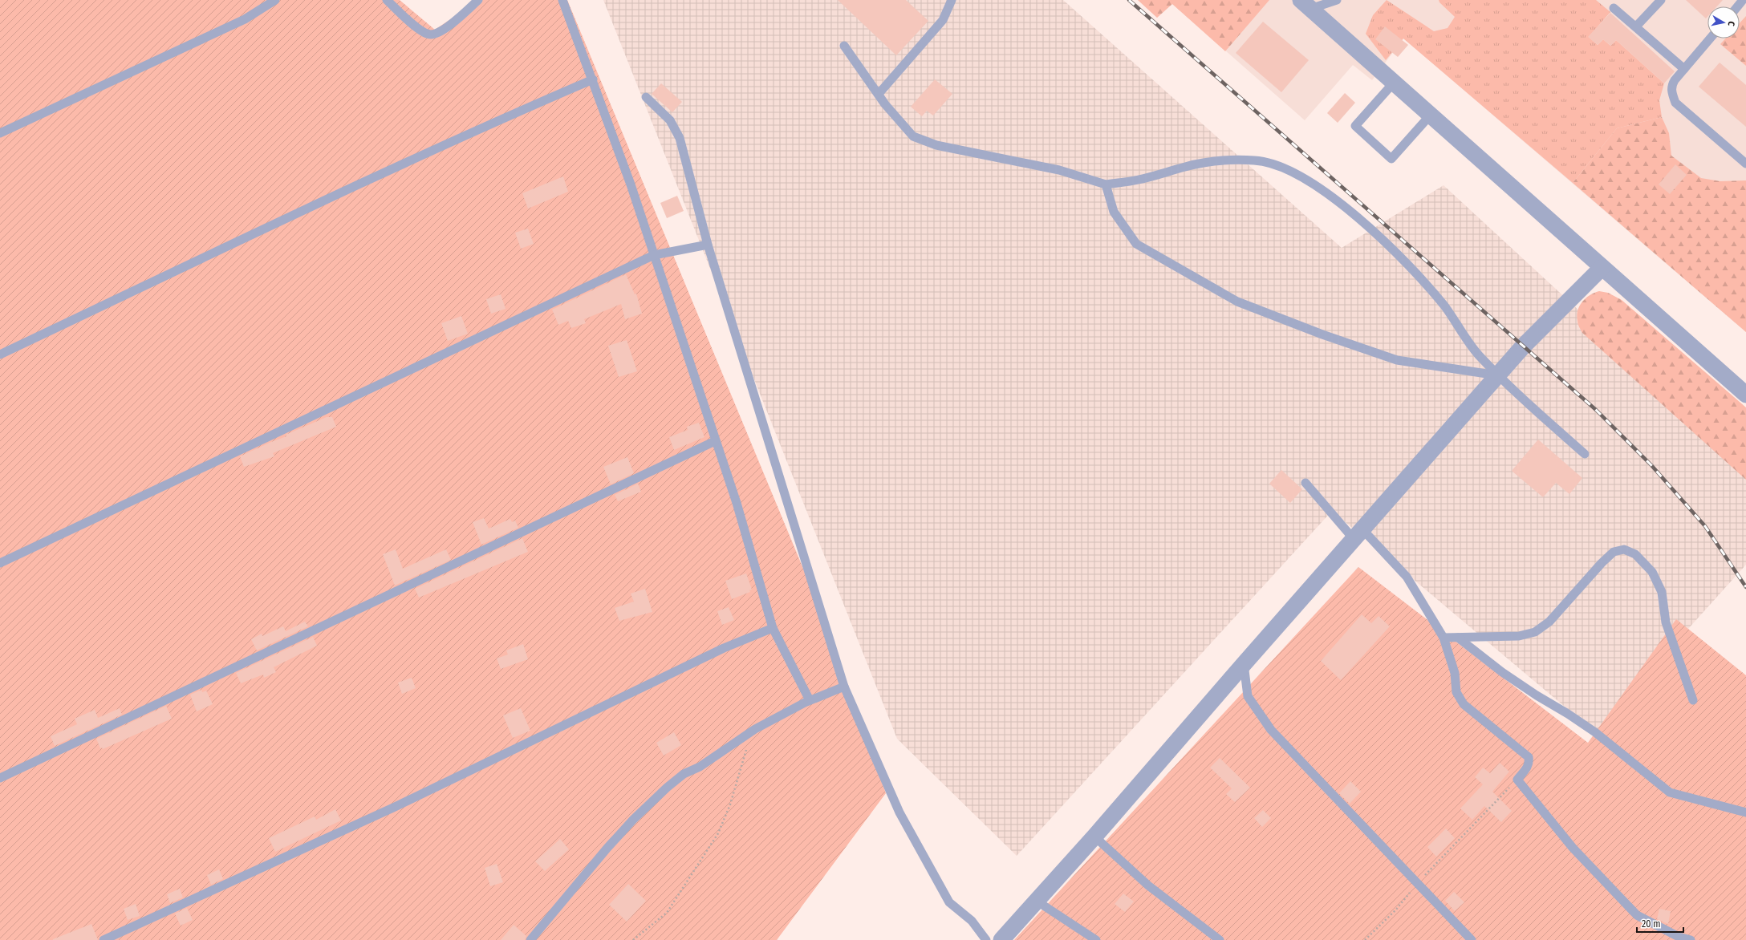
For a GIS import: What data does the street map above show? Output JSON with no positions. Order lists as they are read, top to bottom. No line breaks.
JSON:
{"scale_bar":"20 m","north":"right"}
